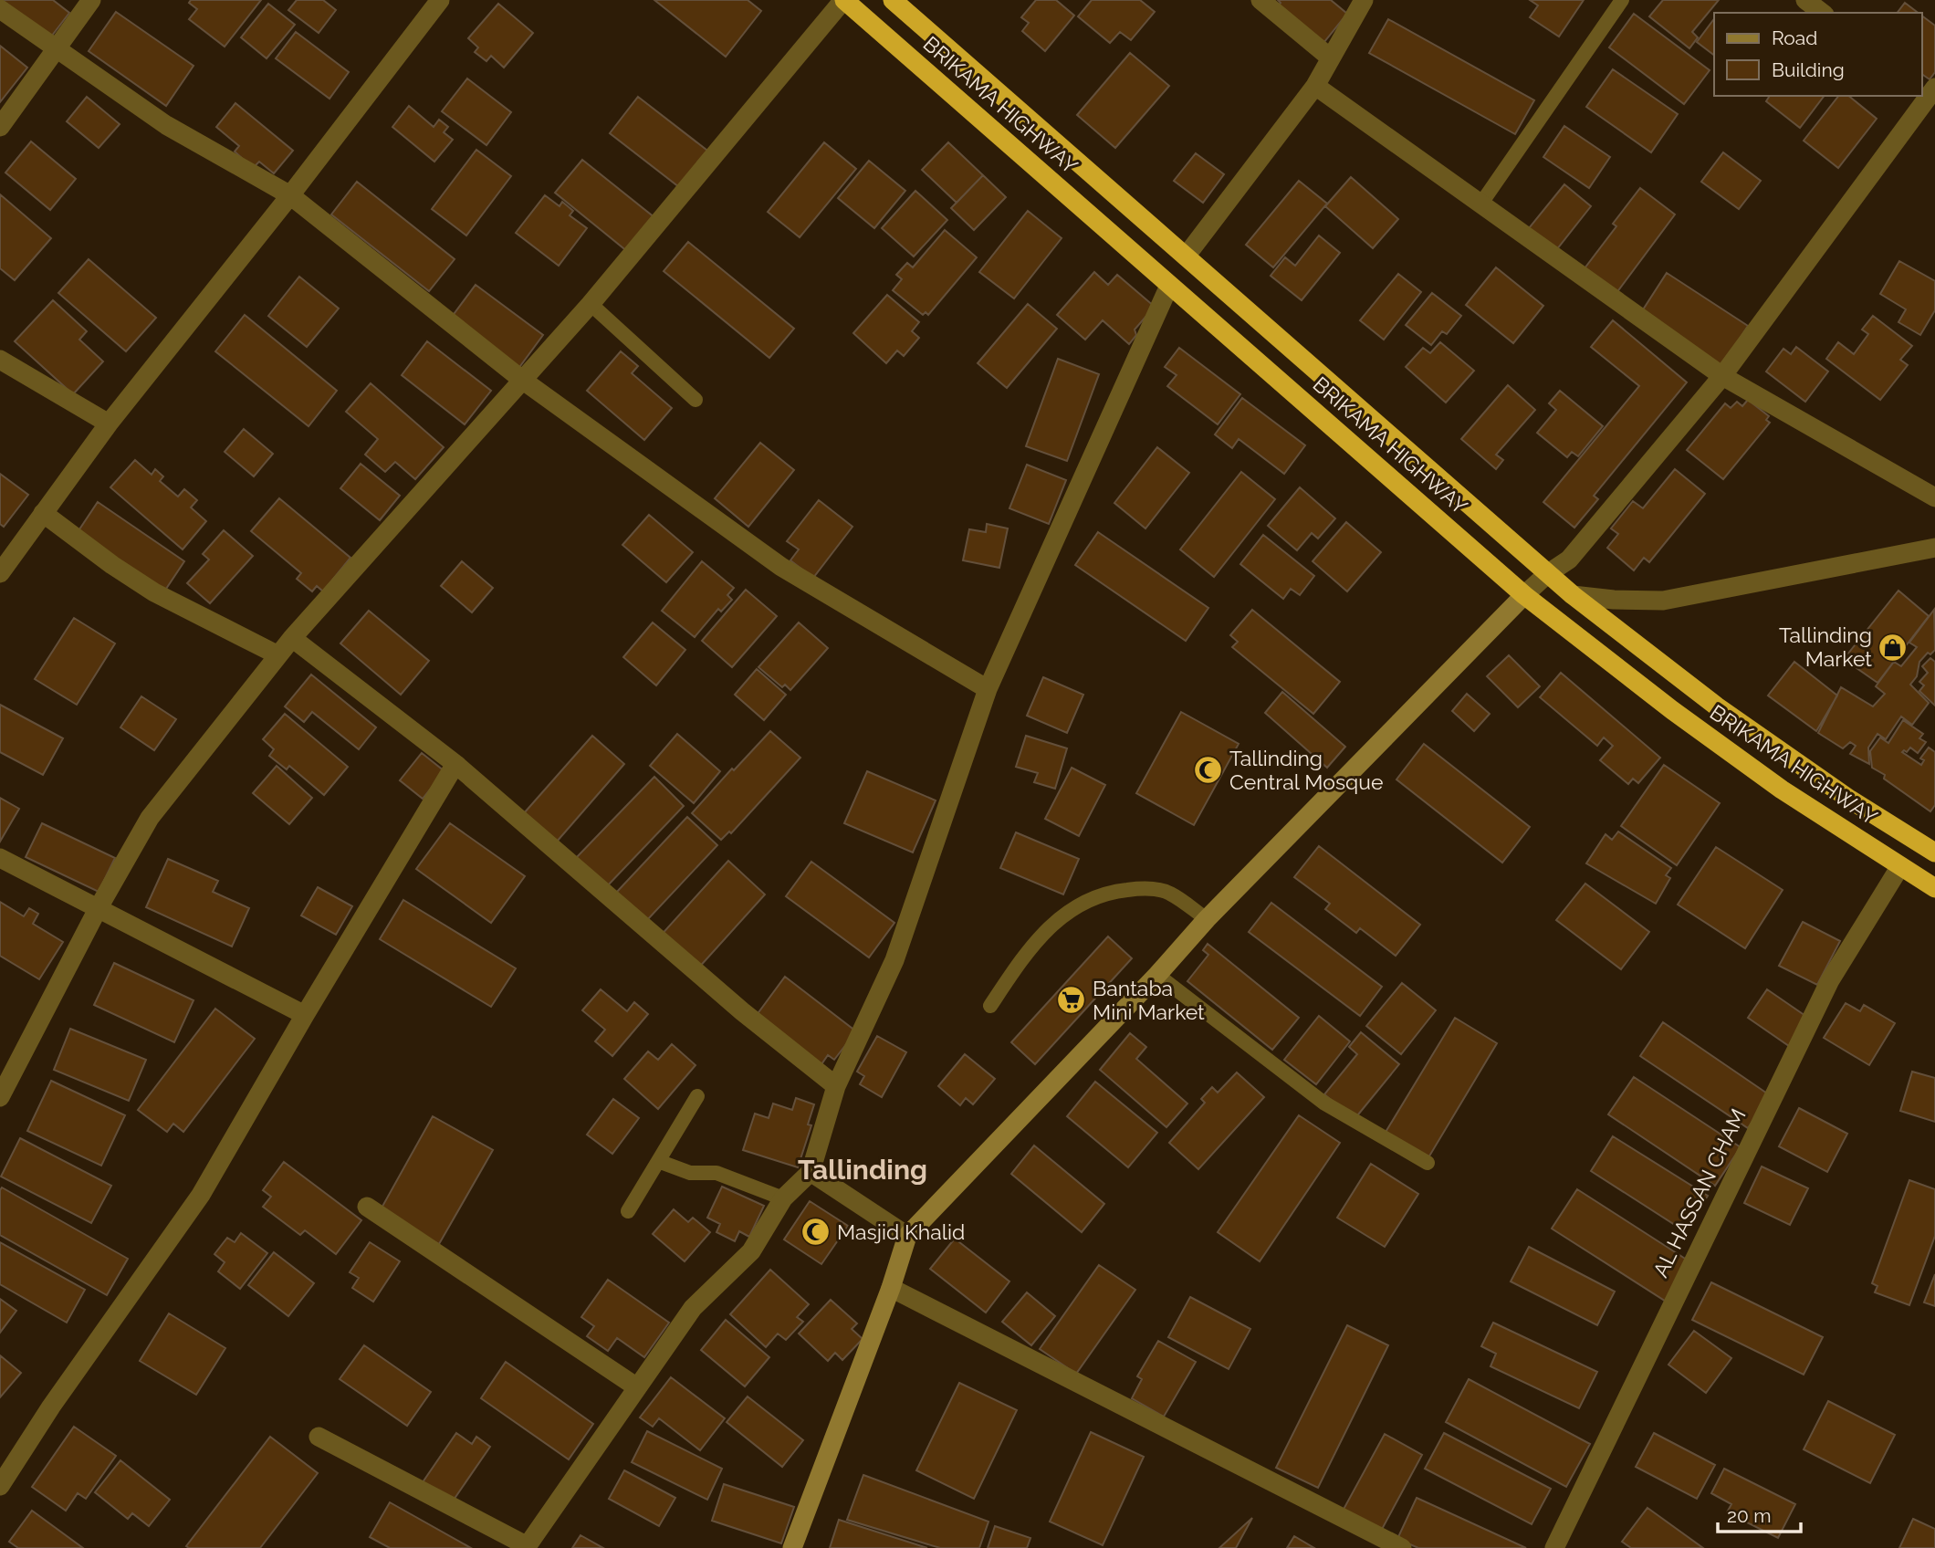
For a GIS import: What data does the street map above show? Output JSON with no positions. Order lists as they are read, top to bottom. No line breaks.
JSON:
{"streets":{"highway":["BRIKAMA HIGHWAY"],"street":["AL HASSAN CHAM"]},"crossings":[["BRIKAMA HIGHWAY","AL HASSAN CHAM"]],"districts":["Tallinding"],"places":{"shop":["Tallinding Market"],"mosque":["Tallinding Central Mosque","Masjid Khalid"],"supermarket":["Bantaba Mini Market"]},"legend":["Road","Building"],"scale_bar":"20 m"}
